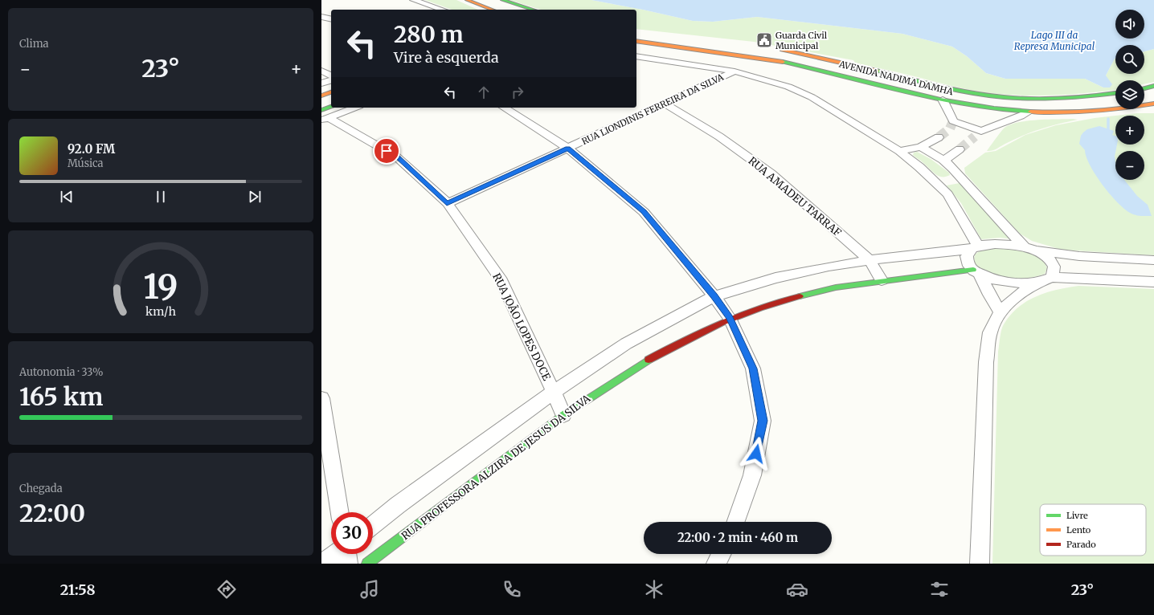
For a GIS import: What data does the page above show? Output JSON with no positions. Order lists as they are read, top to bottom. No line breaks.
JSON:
{"streets":{"main road":["AVENIDA NADIMA DAMHA","RUA PROFESSORA ALZIRA DE JESUS DA SILVA"],"street":["RUA LIONDINIS FERREIRA DA SILVA","RUA AMADEU TARRAF","RUA JOÃO LOPES DOCE"]},"crossings":[["RUA LIONDINIS FERREIRA DA SILVA","RUA AMADEU TARRAF"],["RUA LIONDINIS FERREIRA DA SILVA","RUA JOÃO LOPES DOCE"],["RUA AMADEU TARRAF","RUA PROFESSORA ALZIRA DE JESUS DA SILVA"],["RUA JOÃO LOPES DOCE","RUA PROFESSORA ALZIRA DE JESUS DA SILVA"]],"water":["Lago III da Represa Municipal"],"places":{"public building":["Guarda Civil Municipal"]},"legend":["Livre","Lento","Parado"],"page":{"tile":["Clima",["Autonomia · 33%","165 km"],["Chegada","22:00"]],"map_buttons":["+","−"],"turn":["280 m","Vire à esquerda"],"heat":["−","23°","+"],"song":["92.0 FM","Música"],"limit":"30","trip":"22:00 · 2 min · 460 m","tabs":["21:58","23°"],"gauge":["19","km/h"]}}
